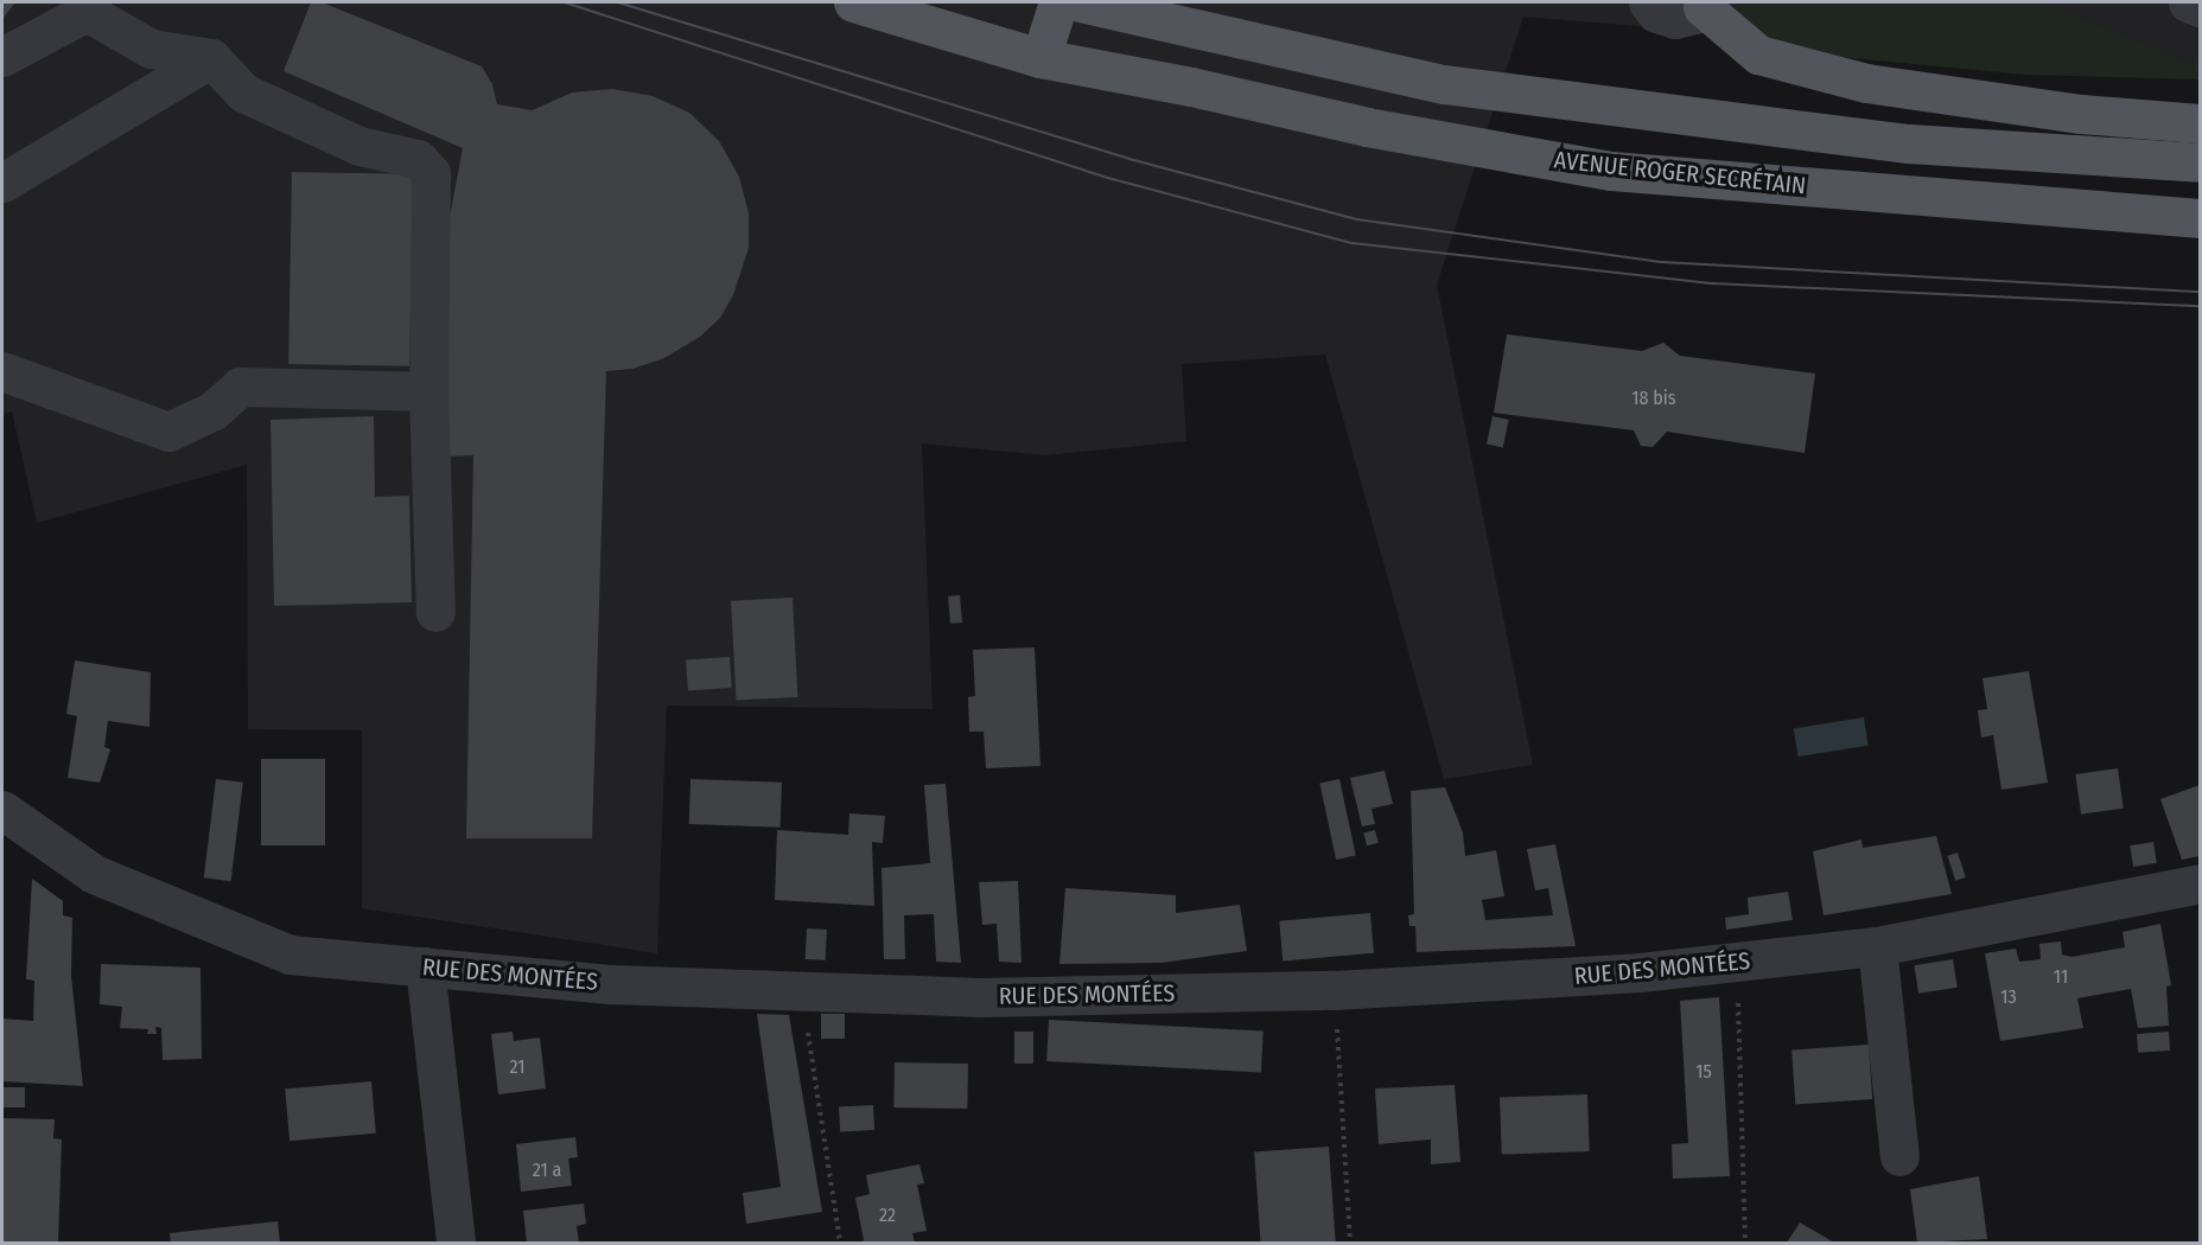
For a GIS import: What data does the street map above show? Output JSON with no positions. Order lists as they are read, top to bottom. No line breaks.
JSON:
{"streets":{"main road":["AVENUE ROGER SECRÉTAIN"],"street":["RUE DES MONTÉES"]},"house_numbers":["18 bis","11","13","21","15","21 a","22"]}
